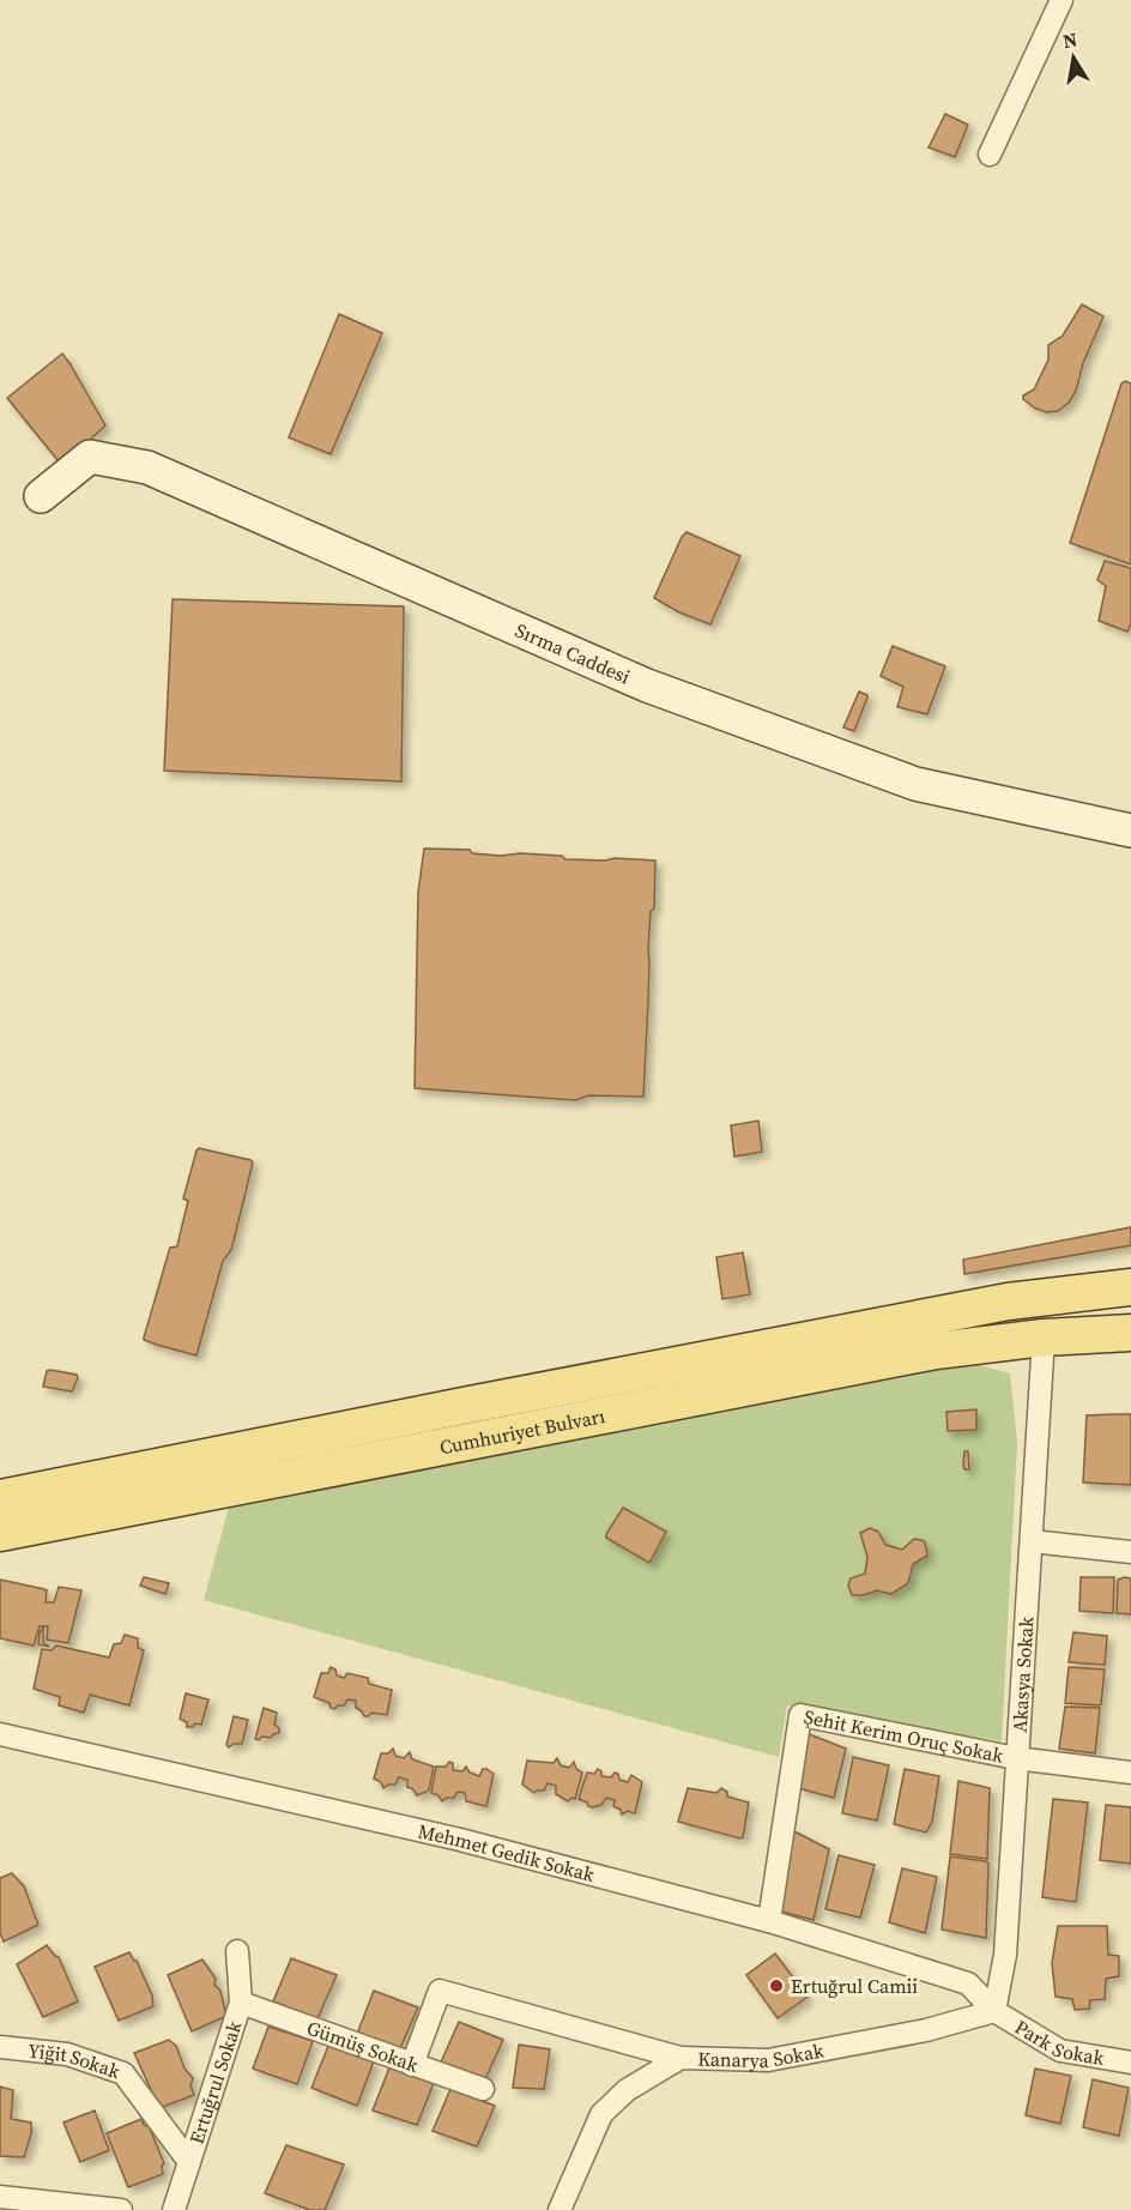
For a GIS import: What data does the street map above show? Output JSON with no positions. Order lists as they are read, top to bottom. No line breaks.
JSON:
{"streets":{"main road":["Cumhuriyet Bulvarı"],"street":["Sırma Caddesi","Akasya Sokak","Şehit Kerim Oruç Sokak","Mehmet Gedik Sokak","Park Sokak","Gümüş Sokak","Kanarya Sokak","Yiğit Sokak","Ertuğrul Sokak"]},"crossings":[["Cumhuriyet Bulvarı","Akasya Sokak"],["Akasya Sokak","Şehit Kerim Oruç Sokak"],["Akasya Sokak","Mehmet Gedik Sokak"],["Akasya Sokak","Park Sokak"],["Akasya Sokak","Kanarya Sokak"],["Şehit Kerim Oruç Sokak","Mehmet Gedik Sokak"],["Mehmet Gedik Sokak","Park Sokak"],["Mehmet Gedik Sokak","Kanarya Sokak"],["Park Sokak","Kanarya Sokak"],["Gümüş Sokak","Ertuğrul Sokak"],["Yiğit Sokak","Ertuğrul Sokak"]],"places":["Ertuğrul Camii"],"north":"top"}
